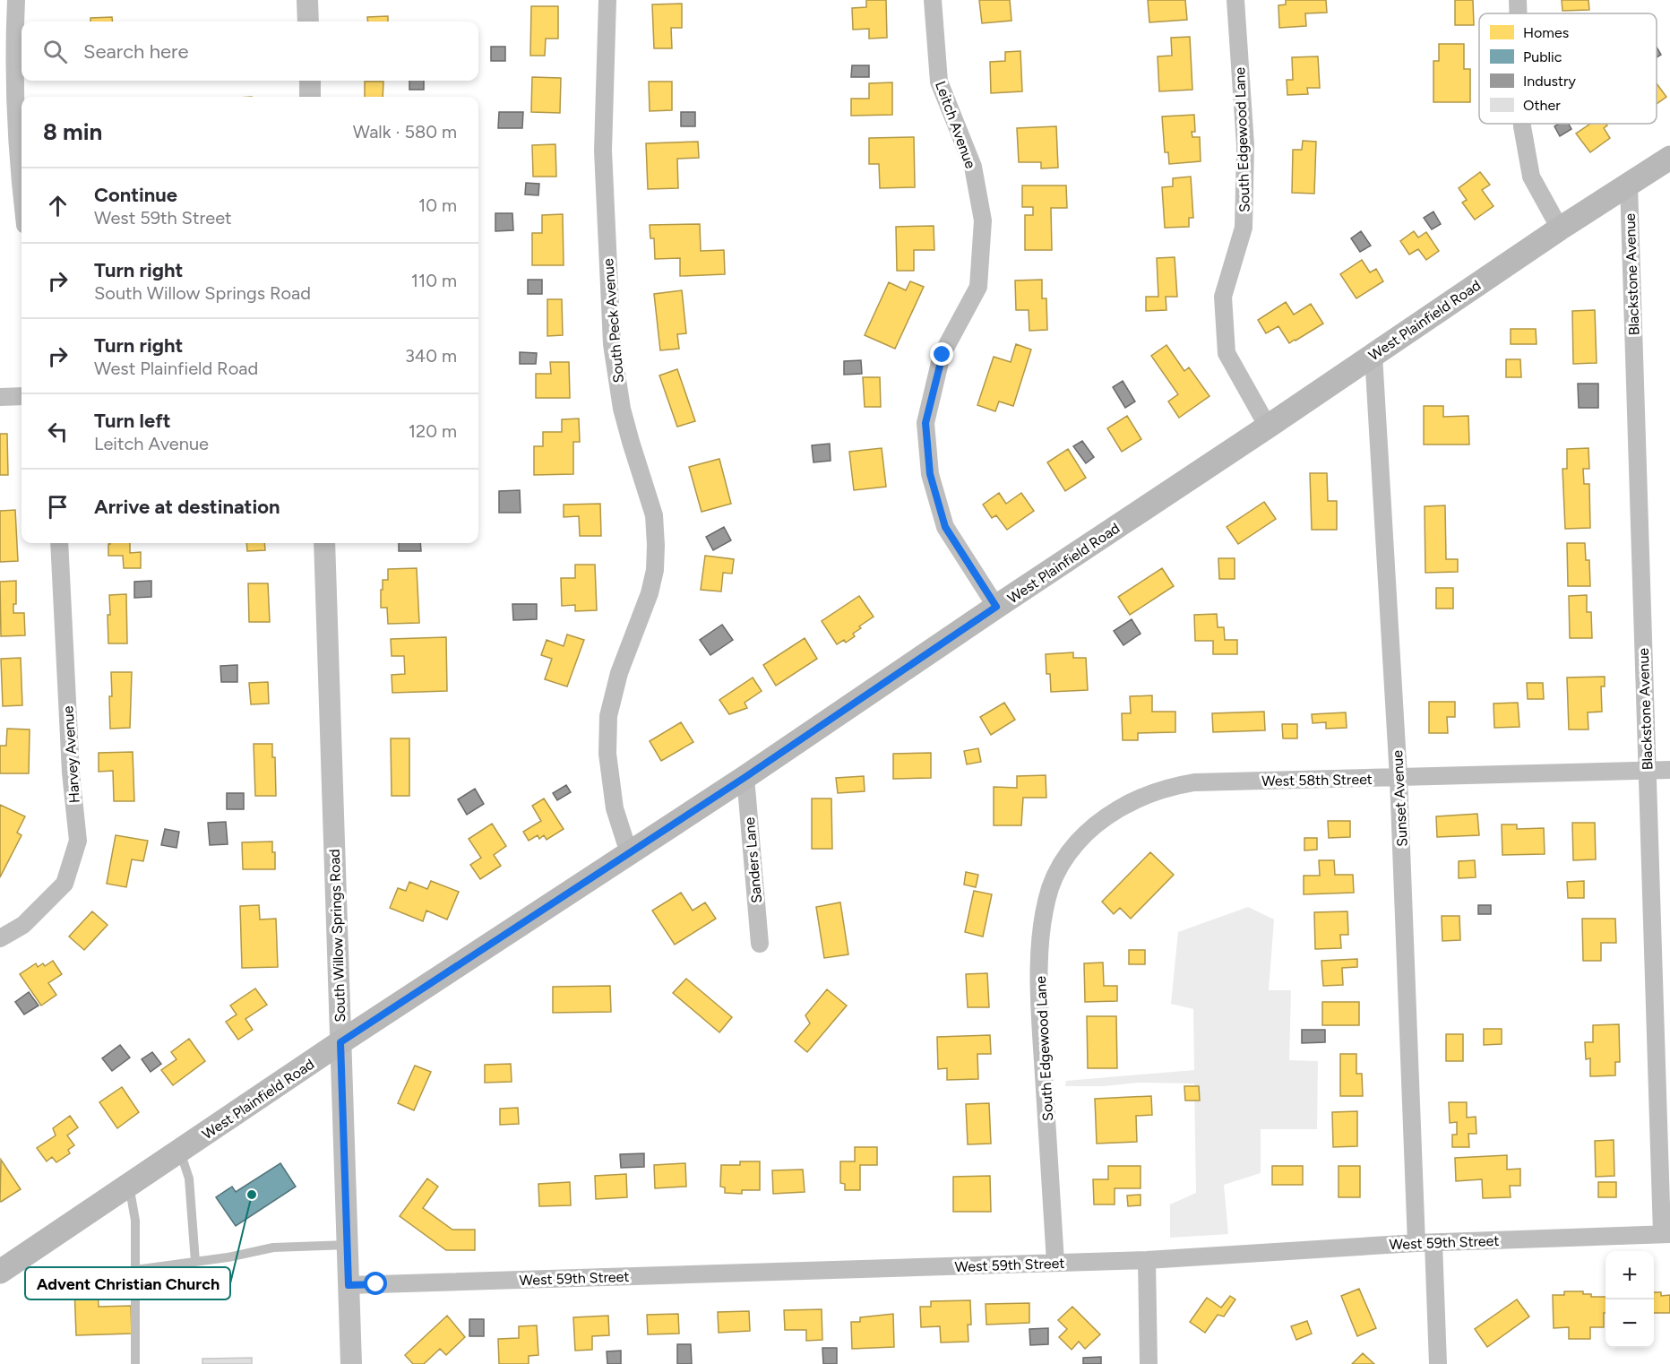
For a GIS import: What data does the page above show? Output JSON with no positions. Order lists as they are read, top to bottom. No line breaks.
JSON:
{"streets":{"main road":["West Plainfield Road"],"street":["Leitch Avenue","South Edgewood Lane","Blackstone Avenue","South Peck Avenue","Harvey Avenue","West 58th Street","Sunset Avenue","Sanders Lane","South Willow Springs Road","West 59th Street"]},"crossings":[["Leitch Avenue","West Plainfield Road"],["South Edgewood Lane","West Plainfield Road"],["South Edgewood Lane","West 58th Street"],["South Edgewood Lane","West 59th Street"],["Blackstone Avenue","West Plainfield Road"],["Blackstone Avenue","West 58th Street"],["Blackstone Avenue","West 59th Street"],["West Plainfield Road","South Peck Avenue"],["West Plainfield Road","Sunset Avenue"],["West Plainfield Road","Sanders Lane"],["West Plainfield Road","South Willow Springs Road"],["West 58th Street","Sunset Avenue"],["Sunset Avenue","West 59th Street"],["South Willow Springs Road","West 59th Street"]],"places":["Advent Christian Church"],"legend":["Homes","Public","Industry","Other"],"page":{"search":"Search here","heading":["8 min","Walk · 580 m"],"list":[["Continue","West 59th Street","10 m"],["Turn right","South Willow Springs Road","110 m"],["Turn right","West Plainfield Road","340 m"],["Turn left","Leitch Avenue","120 m"],"Arrive at destination"],"map_buttons":["+","−"]}}
